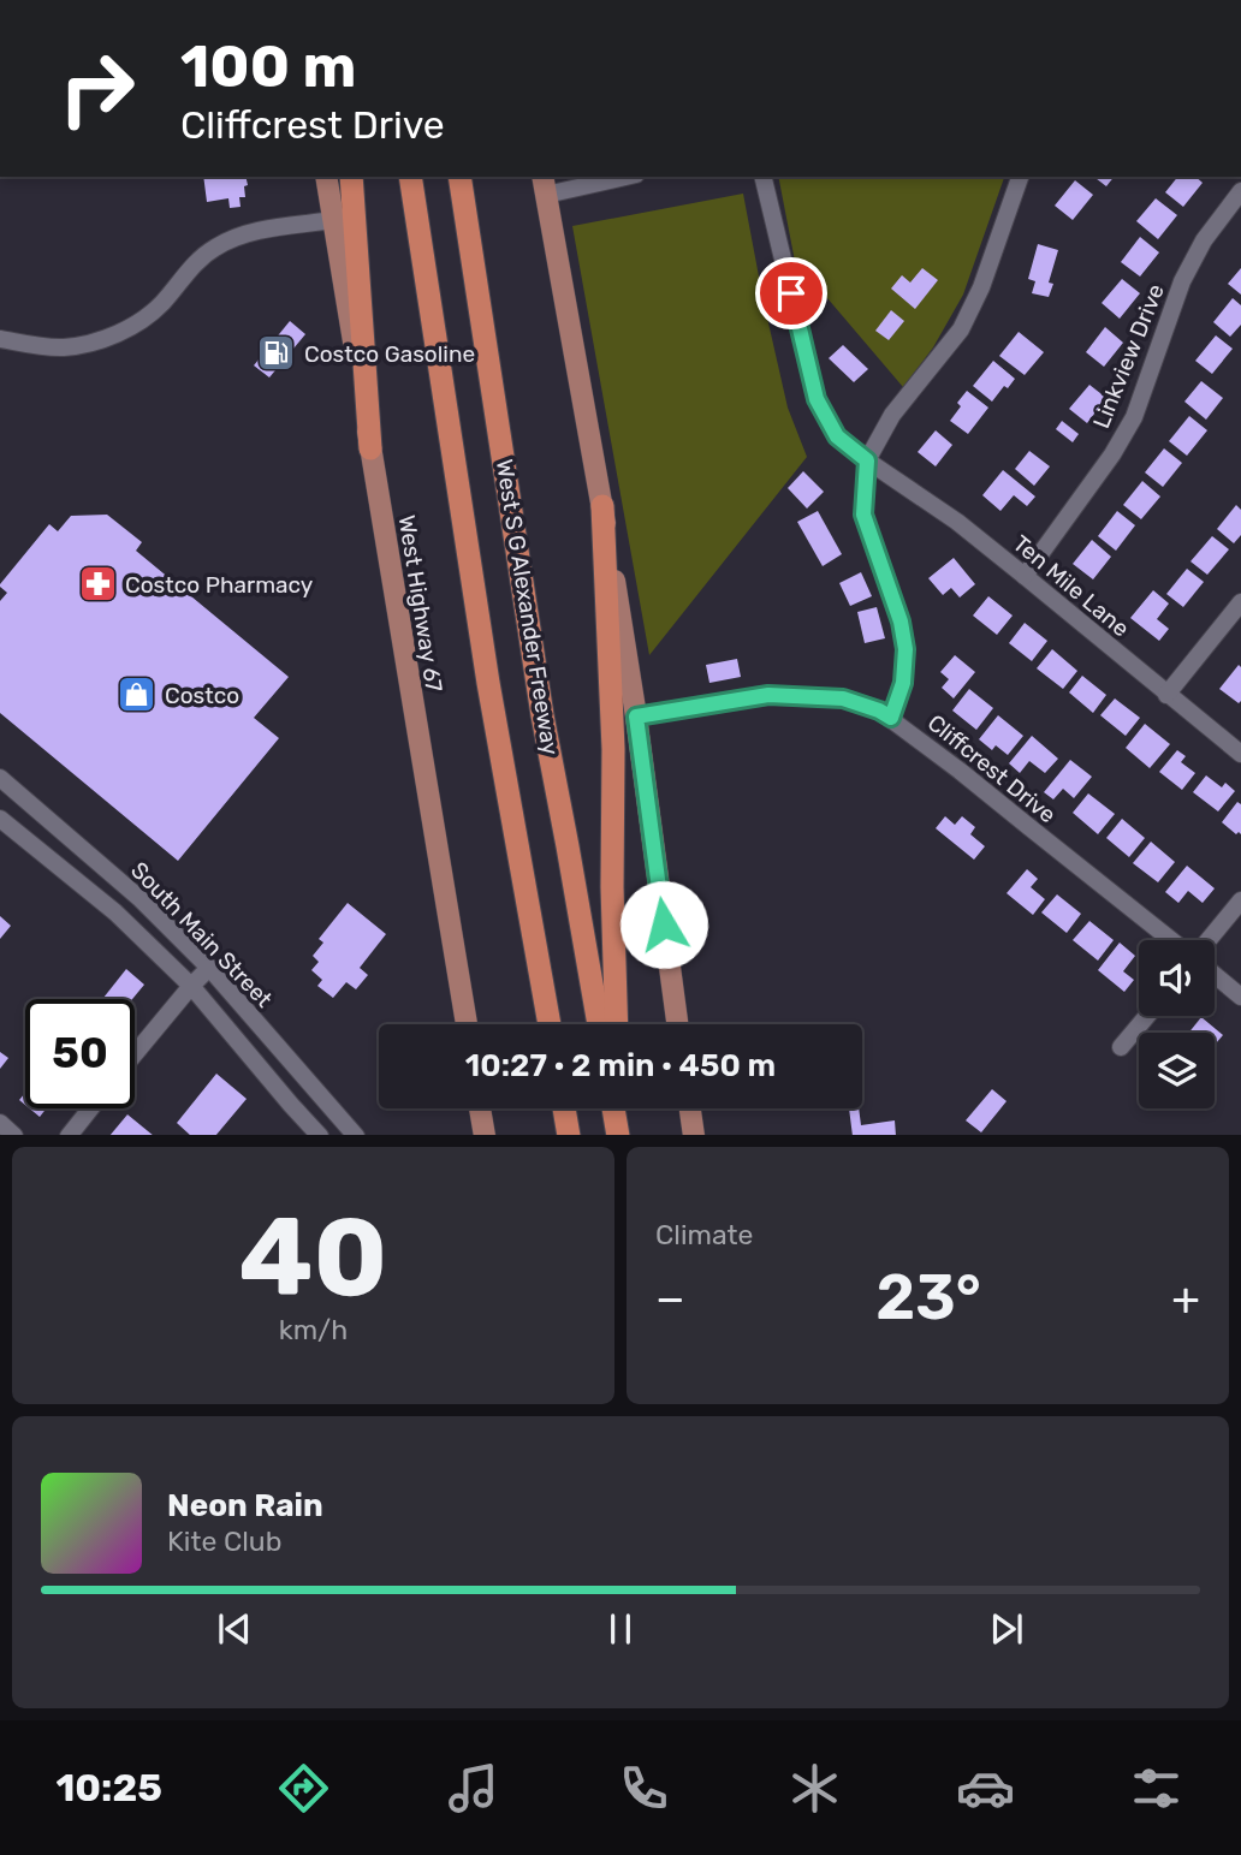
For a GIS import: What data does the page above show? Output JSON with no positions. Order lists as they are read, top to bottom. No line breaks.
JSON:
{"streets":{"highway":["West S G Alexander Freeway"],"main road":["West Highway 67"],"street":["Linkview Drive","Ten Mile Lane","Cliffcrest Drive","South Main Street"]},"crossings":[["Linkview Drive","Ten Mile Lane"]],"places":{"fuel station":["Costco Gasoline"],"pharmacy":["Costco Pharmacy"],"shop":["Costco"]},"page":{"turn":["100 m","Cliffcrest Drive"],"limit":"50","trip":"10:27 · 2 min · 450 m","tile":[["40","km/h"],"Climate"],"heat":["−","23°","+"],"song":["Neon Rain","Kite Club"],"tabs":"10:25"}}
